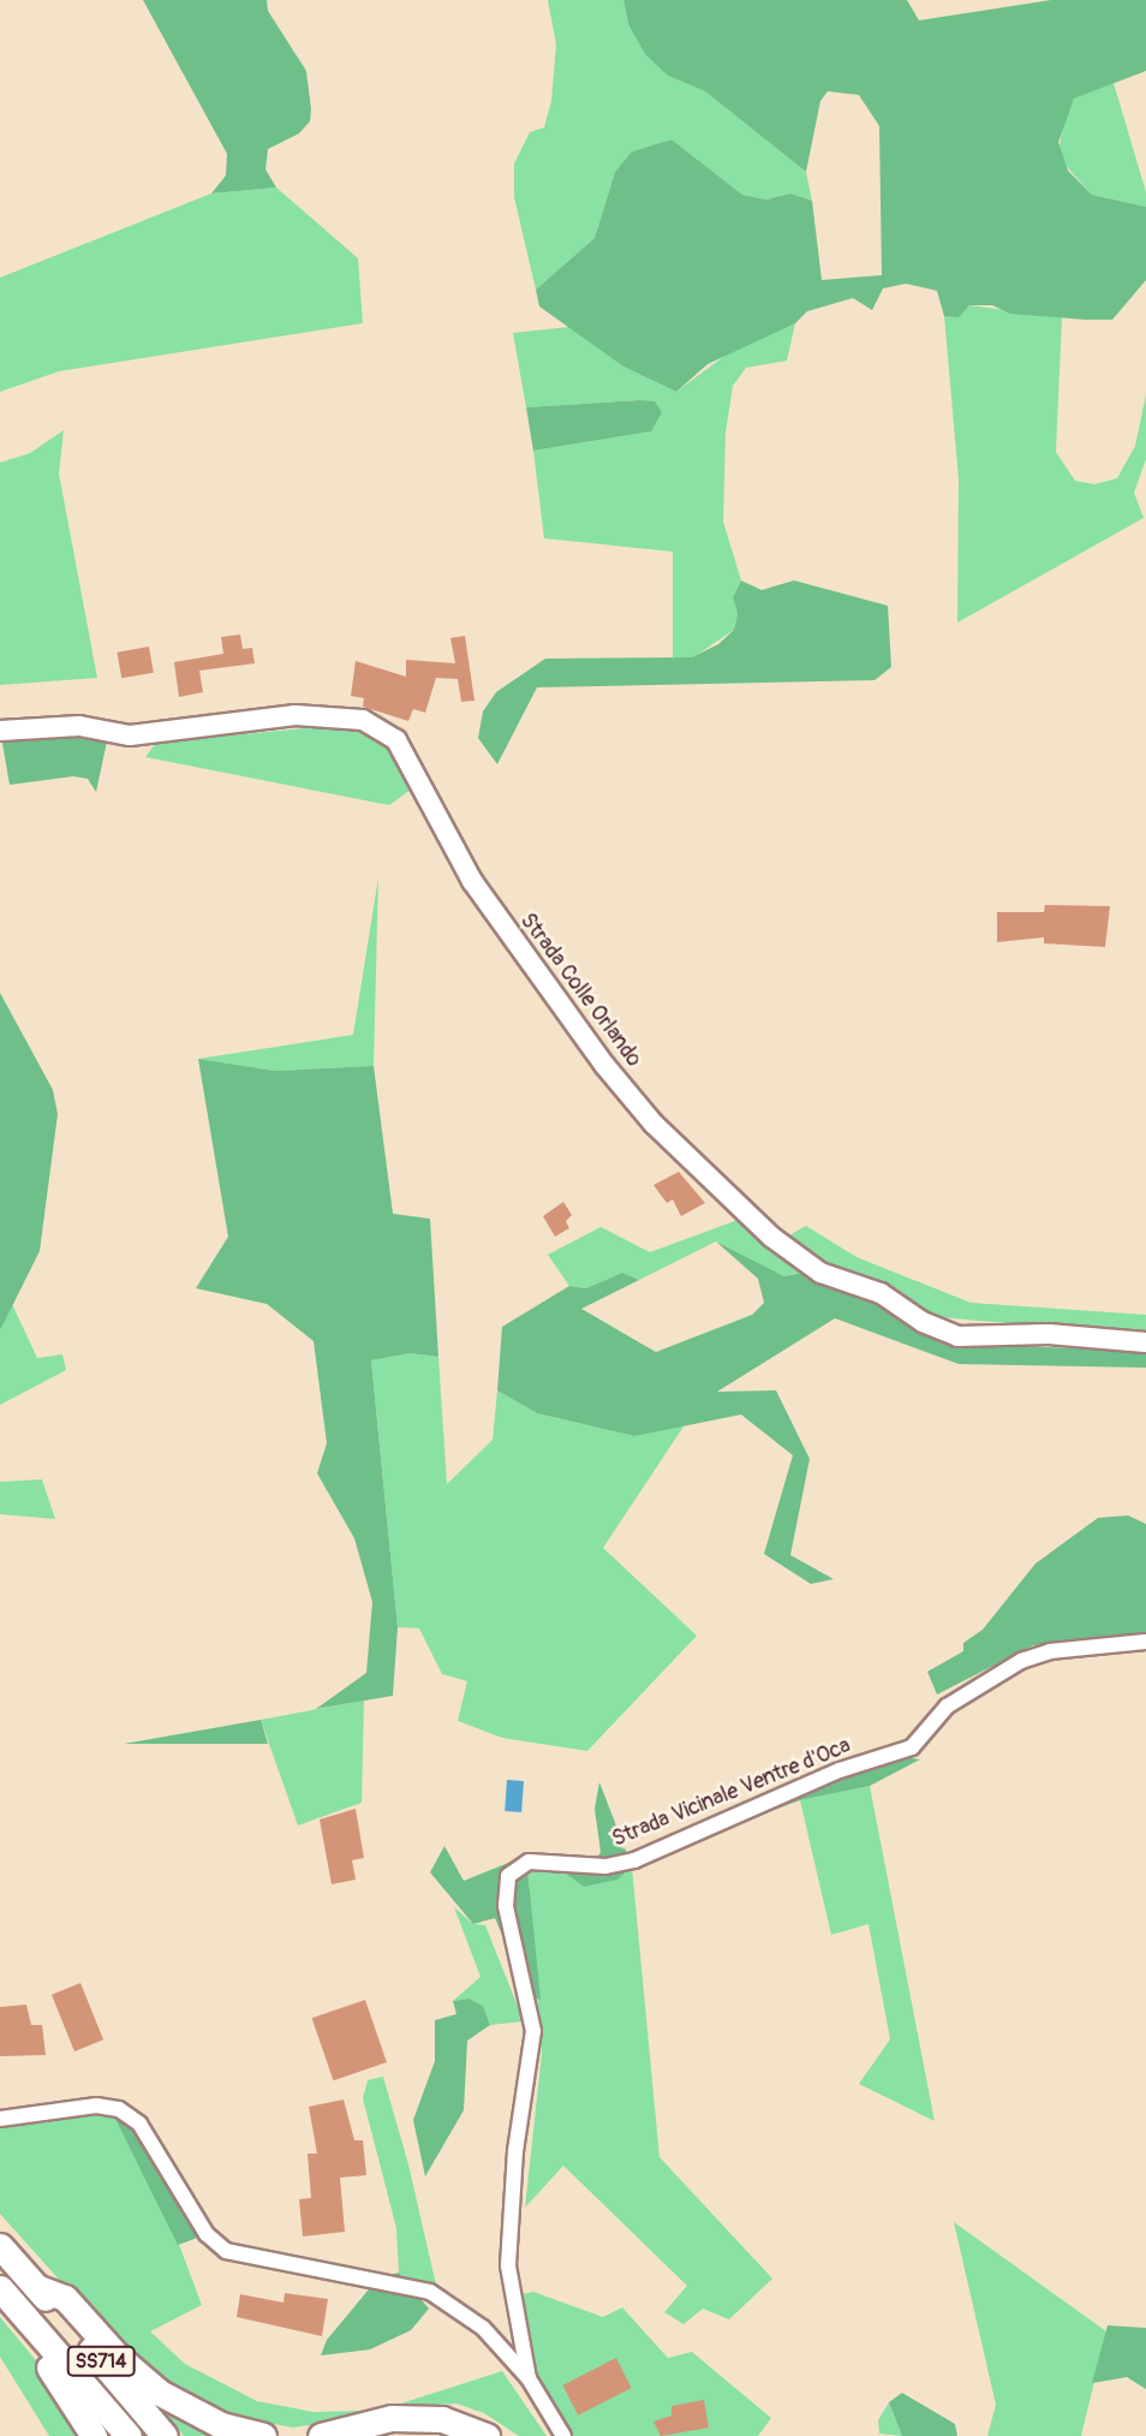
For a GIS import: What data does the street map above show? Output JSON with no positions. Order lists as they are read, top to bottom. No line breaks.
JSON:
{"streets":{"highway":["SS714"],"street":["Strada Colle Orlando","Strada Vicinale Ventre d'Oca"]}}
